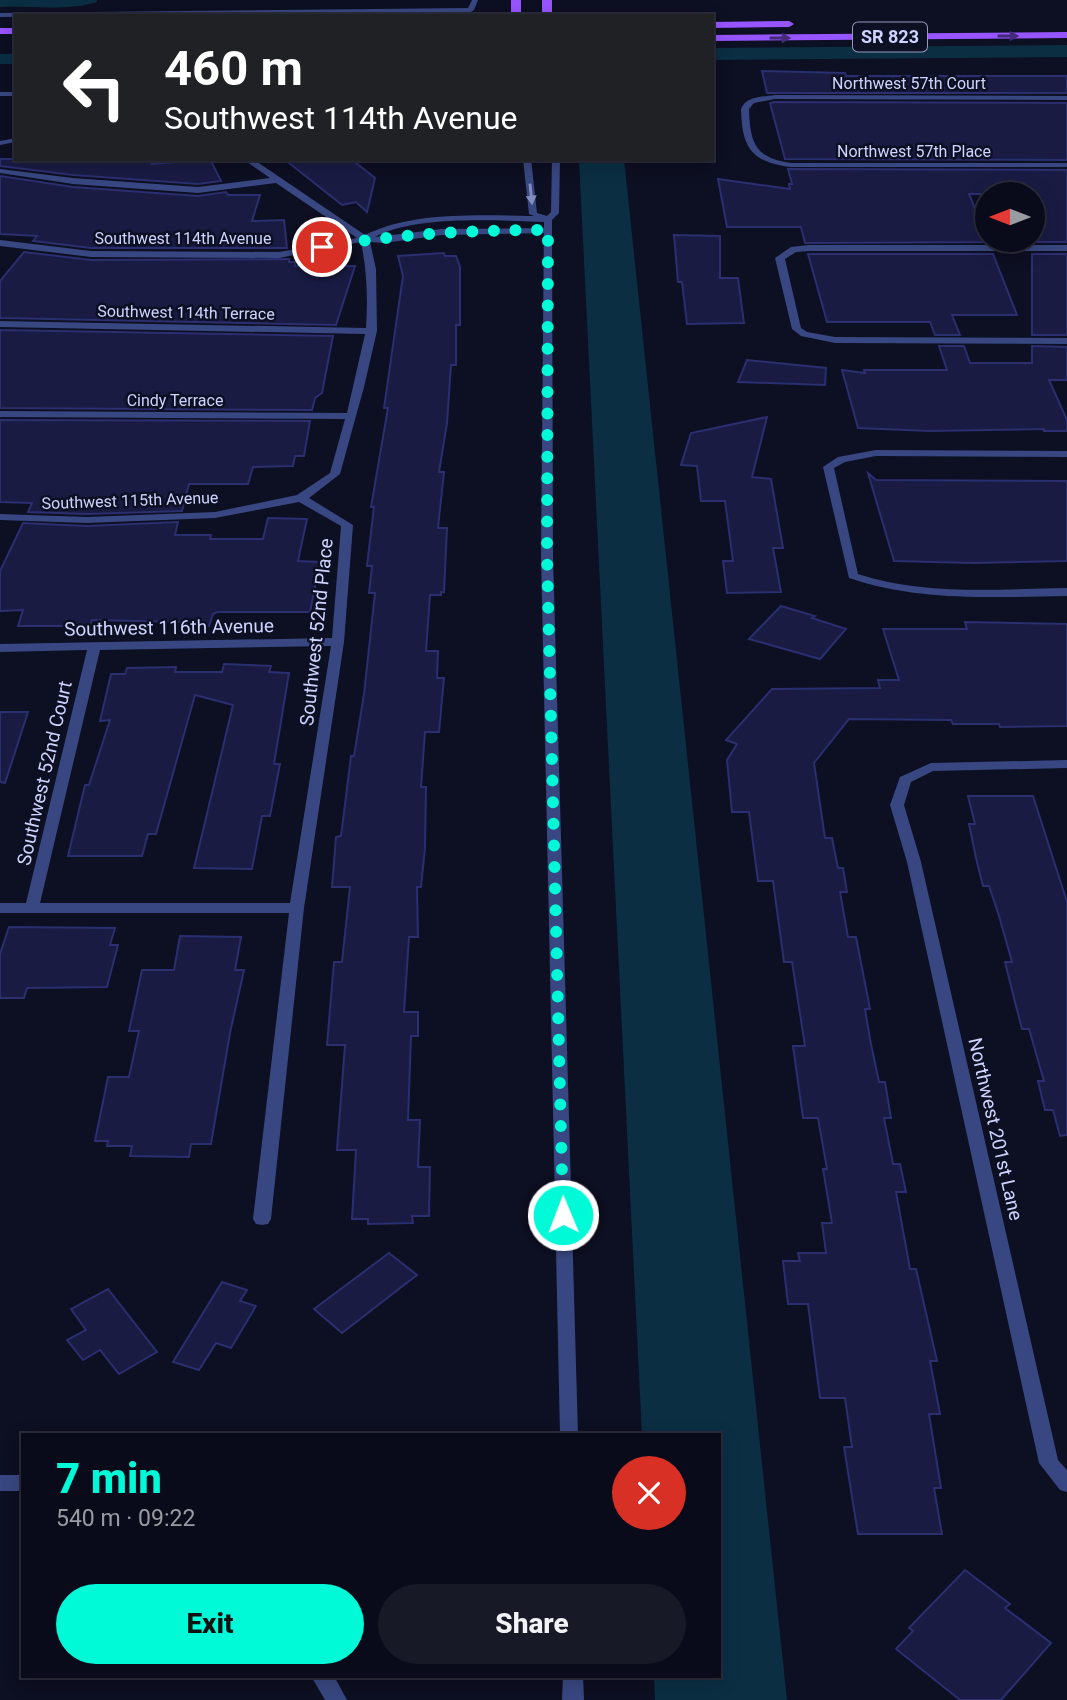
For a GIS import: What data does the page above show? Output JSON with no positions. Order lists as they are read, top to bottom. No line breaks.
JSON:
{"streets":{"main road":["SR 823"],"street":["Northwest 57th Court","Northwest 57th Place","Southwest 114th Avenue","Southwest 114th Terrace","Cindy Terrace","Southwest 115th Avenue","Southwest 116th Avenue","Southwest 52nd Place","Southwest 52nd Court","Northwest 201st Lane"]},"crossings":[["Northwest 57th Court","Northwest 57th Place"],["Southwest 115th Avenue","Southwest 52nd Place"],["Southwest 116th Avenue","Southwest 52nd Place"],["Southwest 116th Avenue","Southwest 52nd Court"]],"north":"left","page":{"turn":["460 m","Southwest 114th Avenue"],"heading":["7 min","540 m · 09:22"],"buttons":["Exit","Share"]}}
